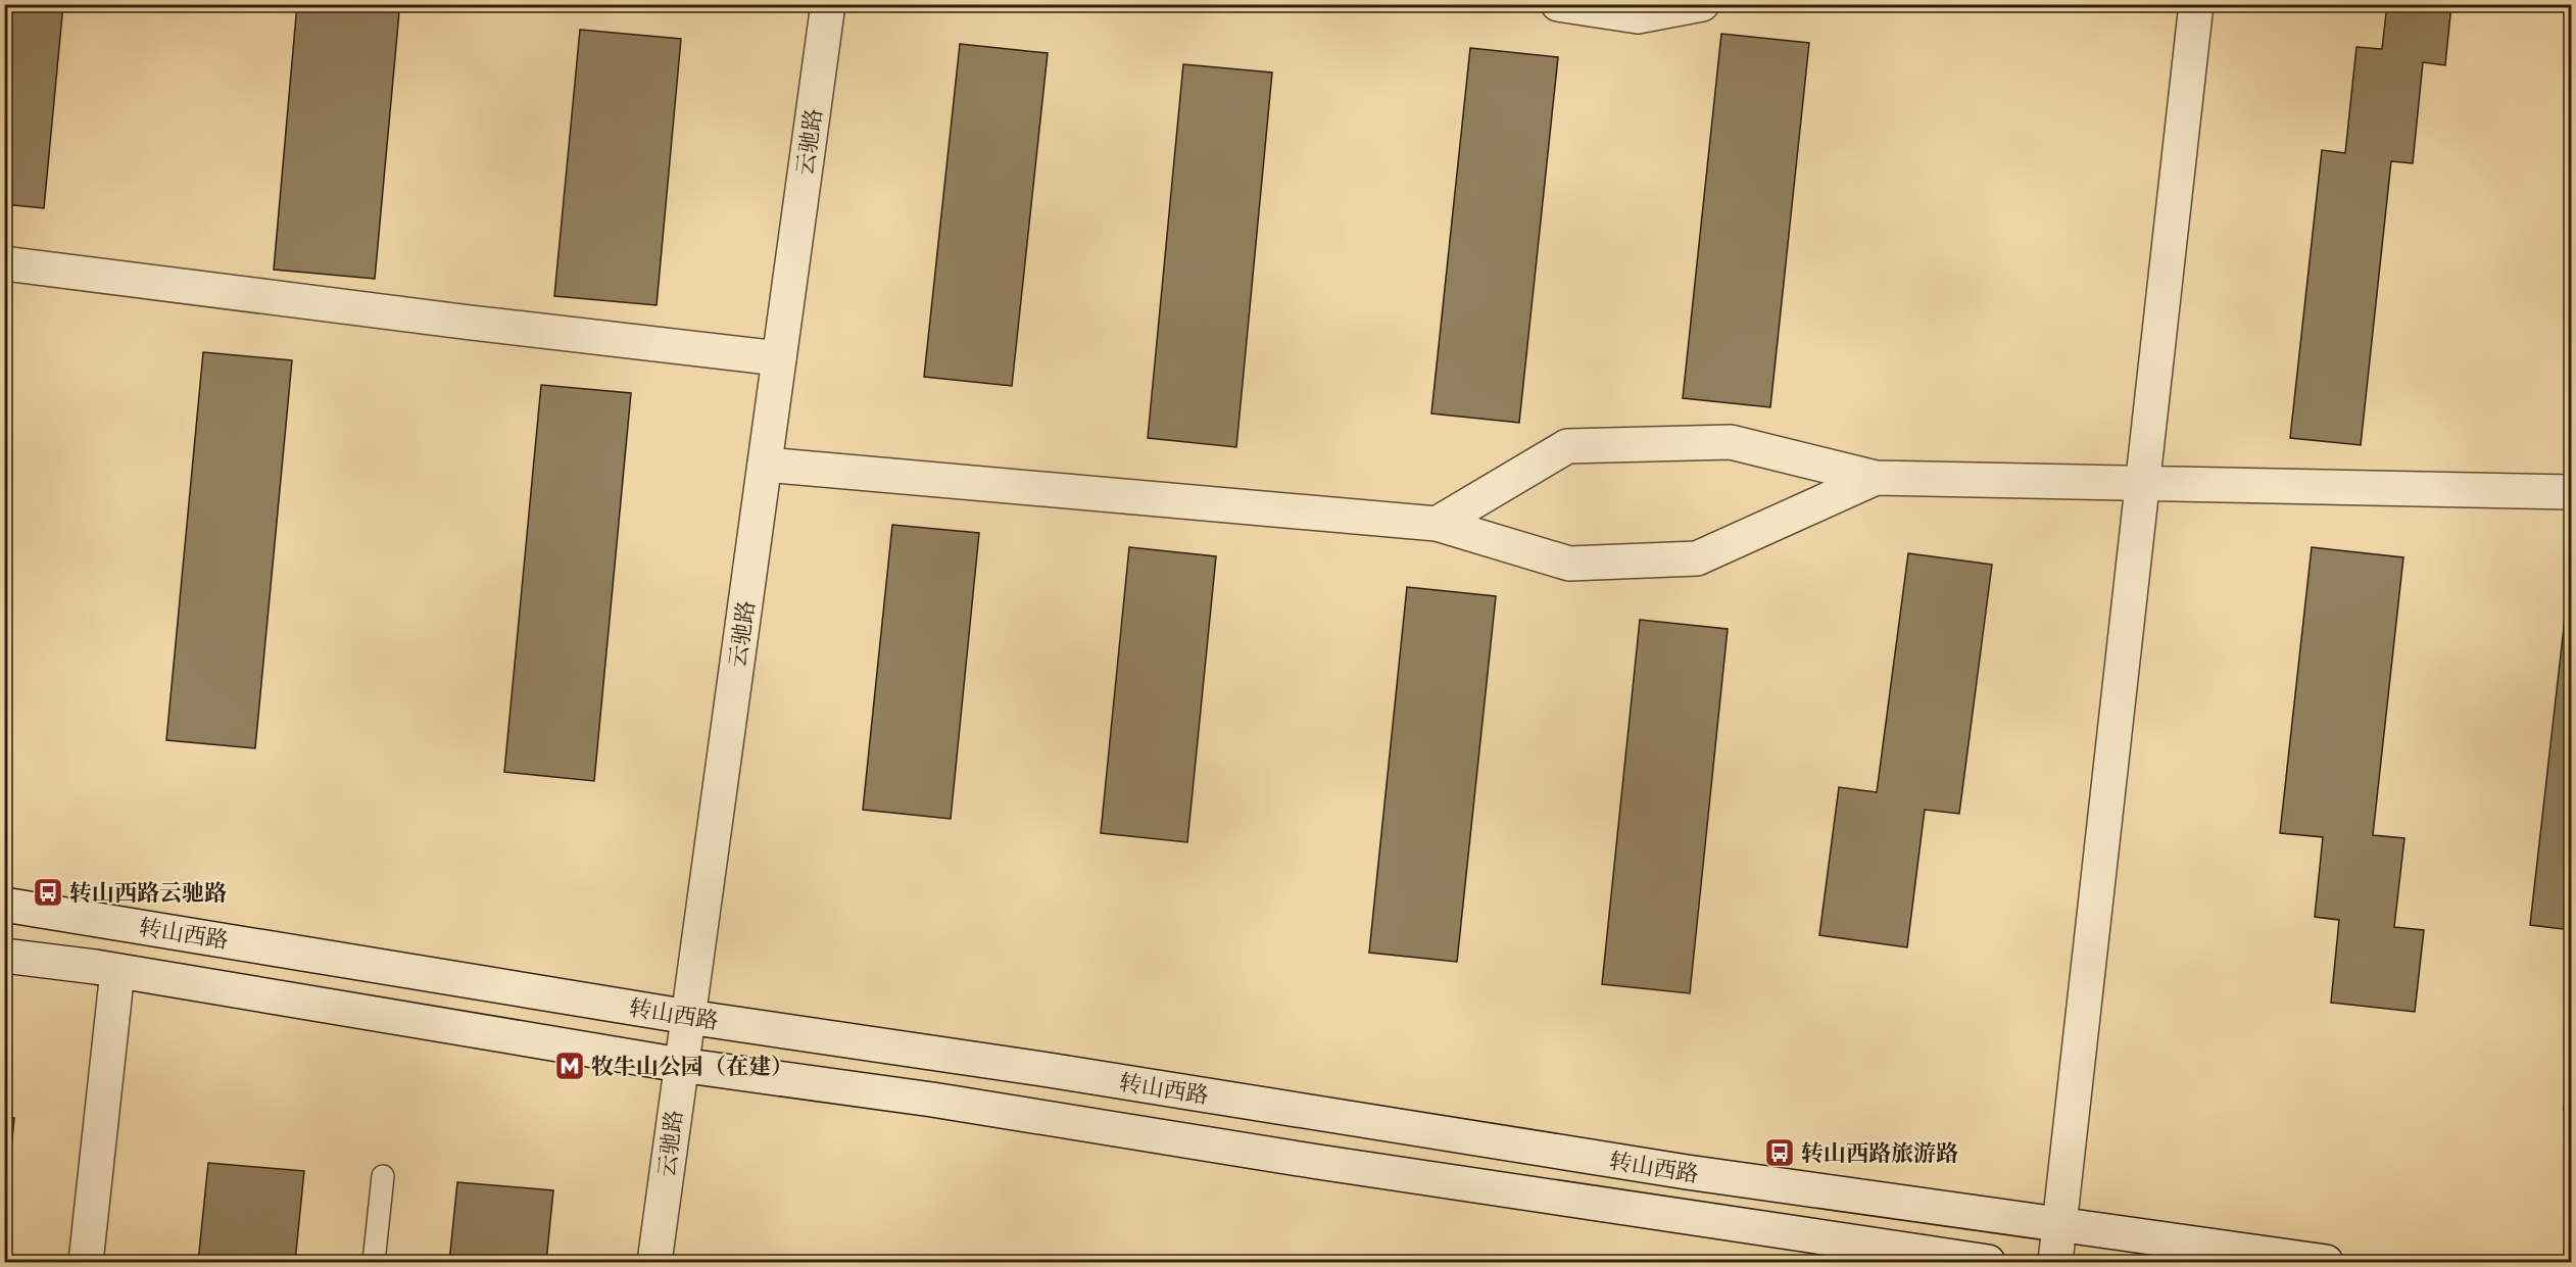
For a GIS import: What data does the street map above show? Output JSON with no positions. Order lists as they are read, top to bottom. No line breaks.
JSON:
{"streets":{"street":["云驰路","转山西路"]},"crossings":[["云驰路","转山西路"]],"places":{"bus stop":["转山西路云驰路","转山西路旅游路"],"metro station":["牧牛山公园（在建）"]}}
